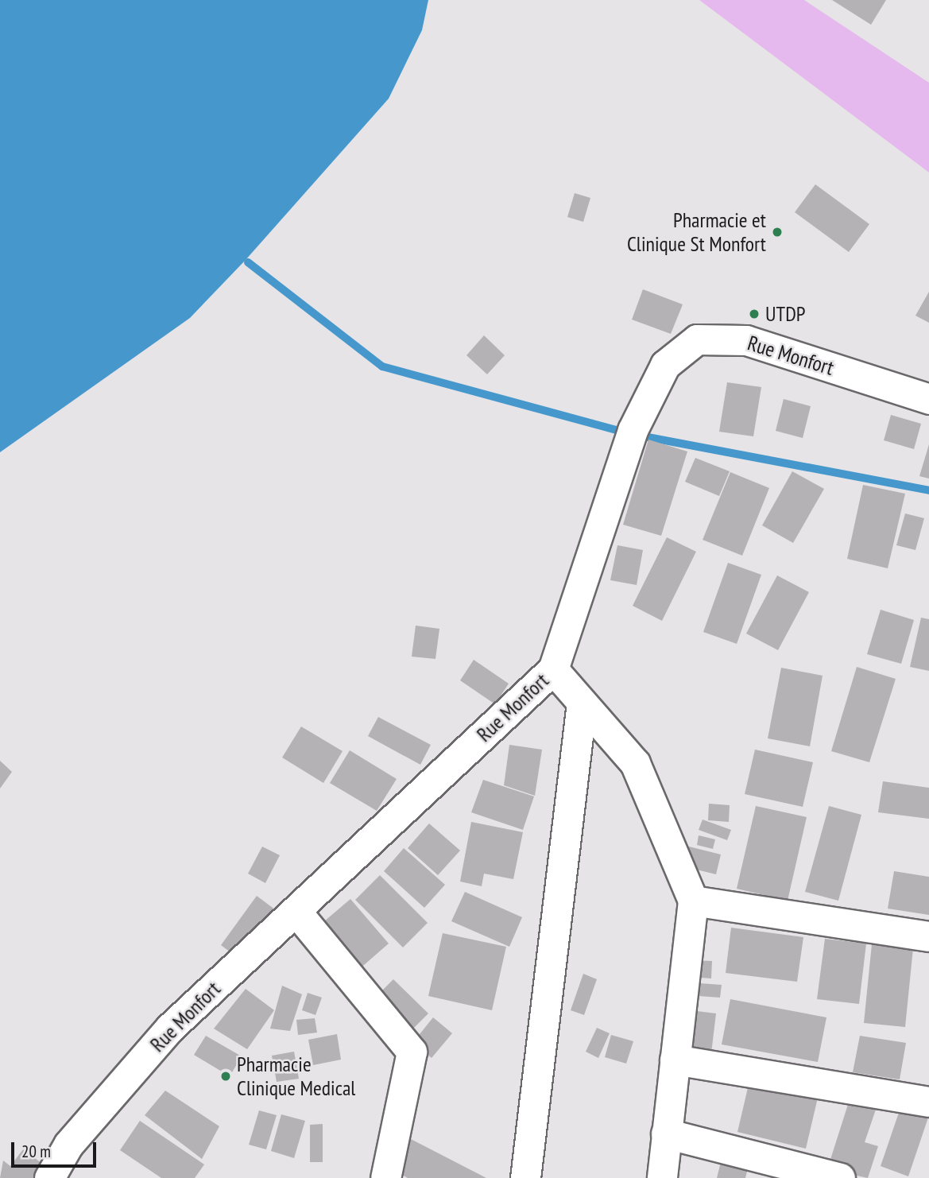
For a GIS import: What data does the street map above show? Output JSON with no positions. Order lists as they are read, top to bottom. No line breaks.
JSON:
{"streets":{"street":["Rue Monfort"]},"places":["Pharmacie et Clinique St Monfort","UTDP","Pharmacie Clinique Medical"],"scale_bar":"20 m"}
